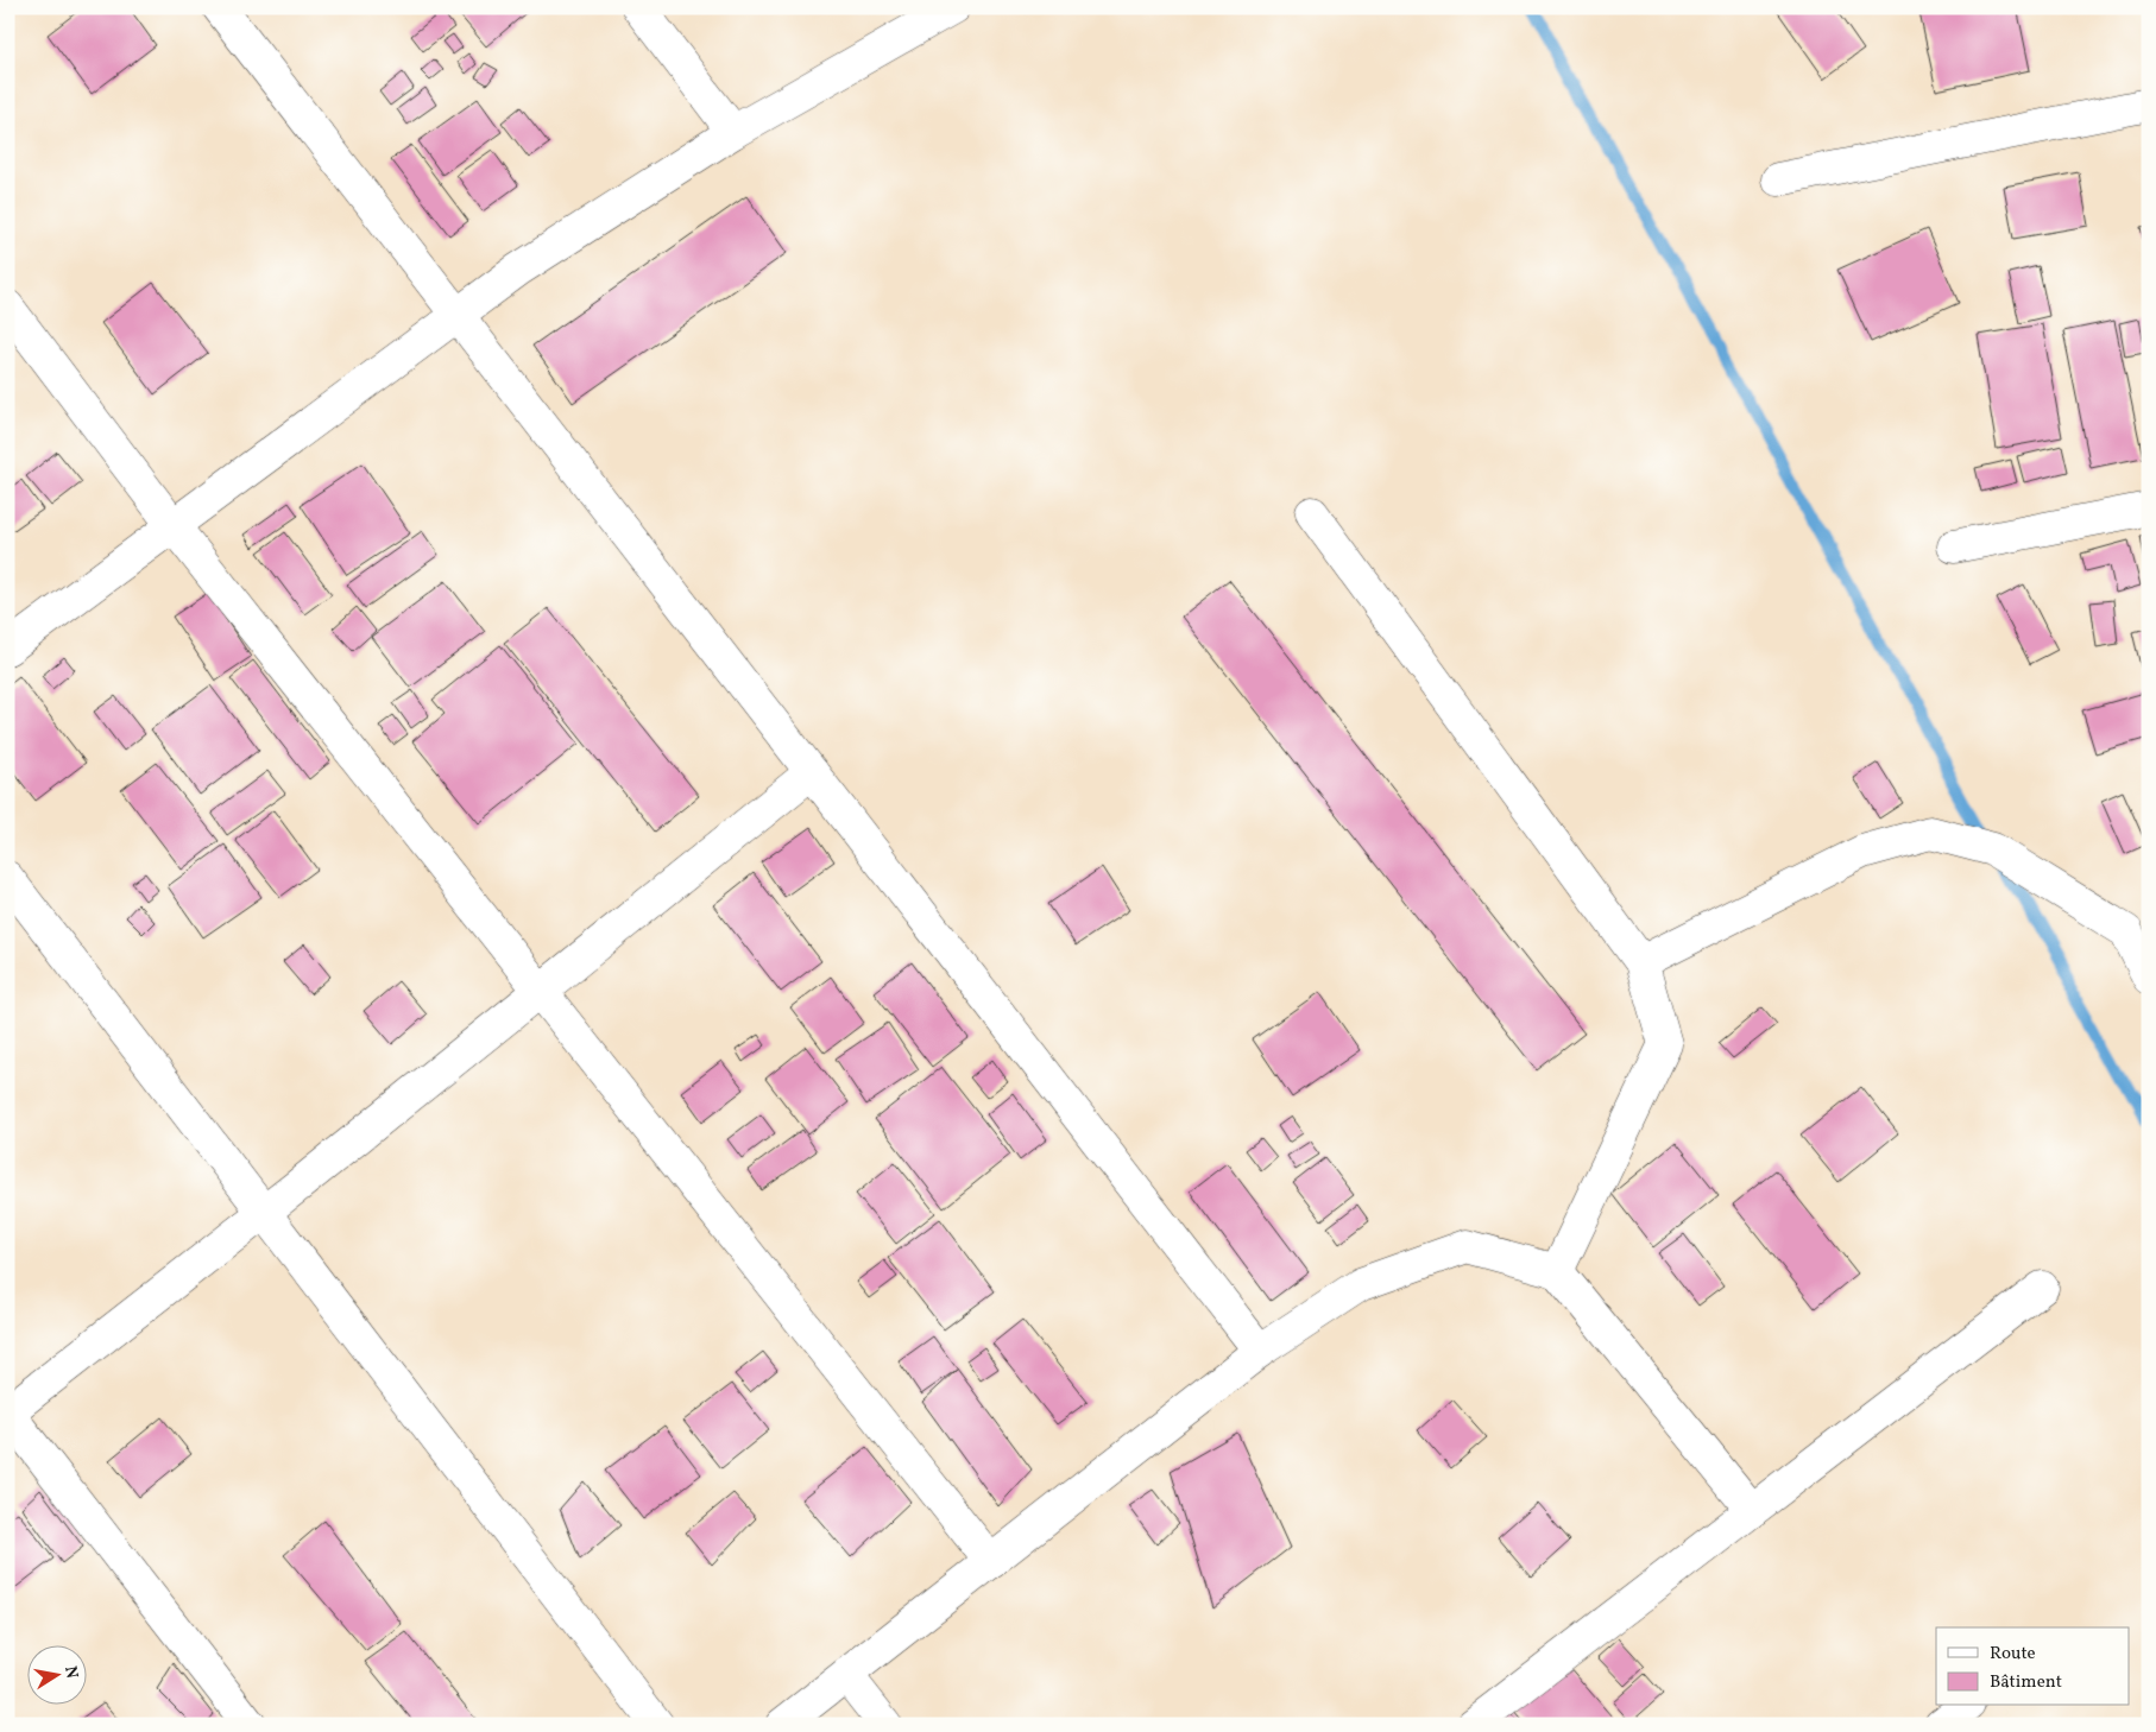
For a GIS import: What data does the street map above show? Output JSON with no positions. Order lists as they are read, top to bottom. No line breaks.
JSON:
{"legend":["Route","Bâtiment"],"north":"right"}
